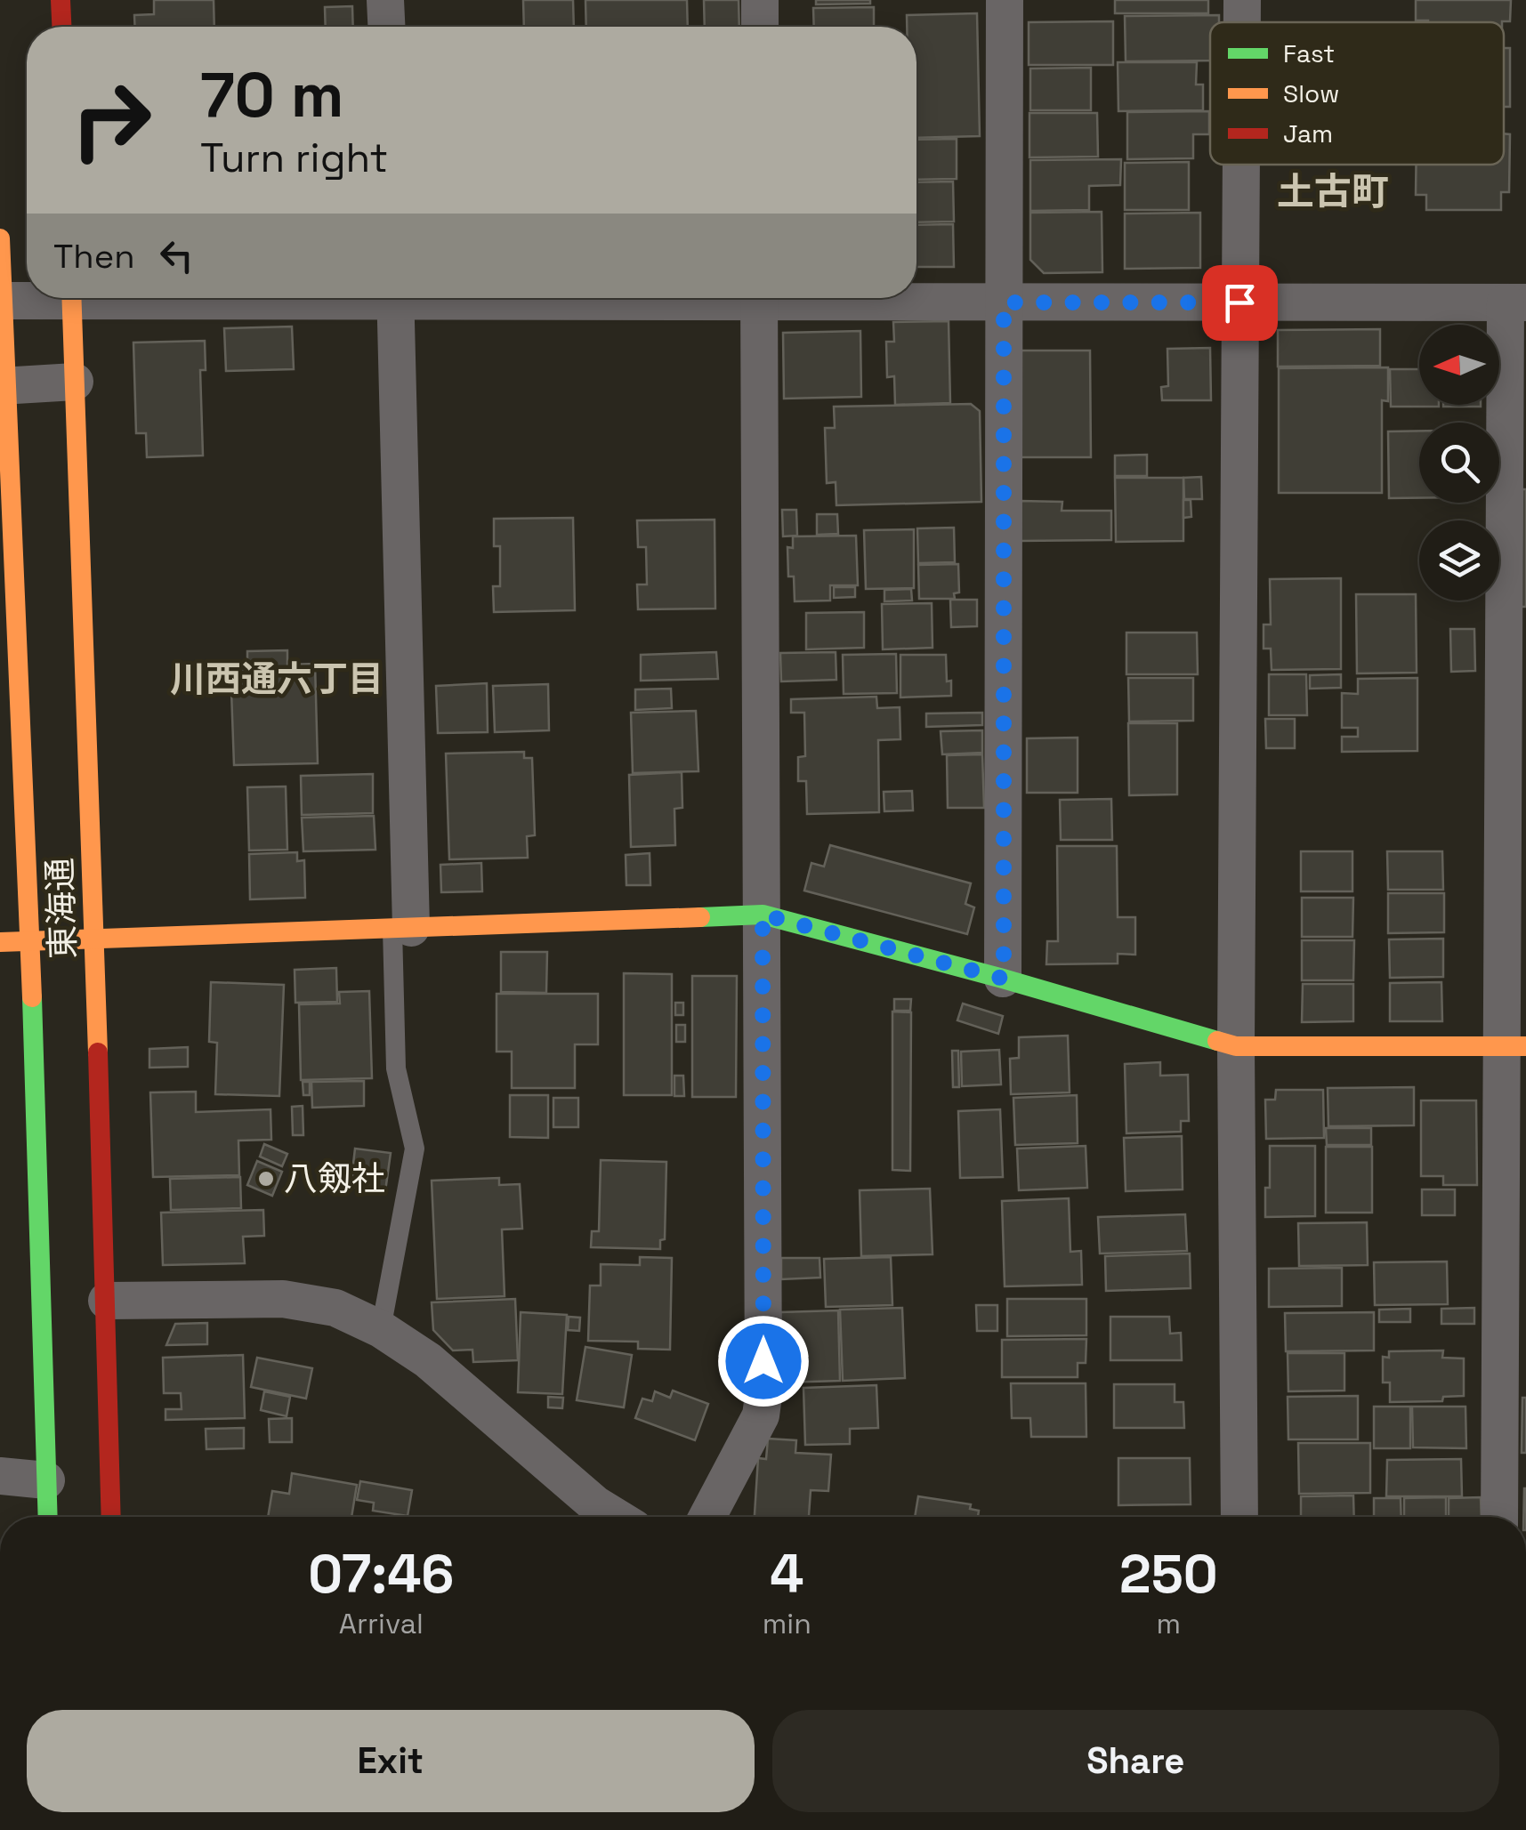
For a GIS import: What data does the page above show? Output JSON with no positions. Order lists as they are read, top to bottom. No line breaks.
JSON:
{"streets":{"main road":["東海通"]},"districts":["土古町","川西通六丁目"],"places":["八剱社"],"legend":["Fast","Slow","Jam"],"north":"left","page":{"turn":["70 m","Turn right"],"then":"Then","eta":["07:46","Arrival","4","min","250","m"],"buttons":["Exit","Share"]}}
